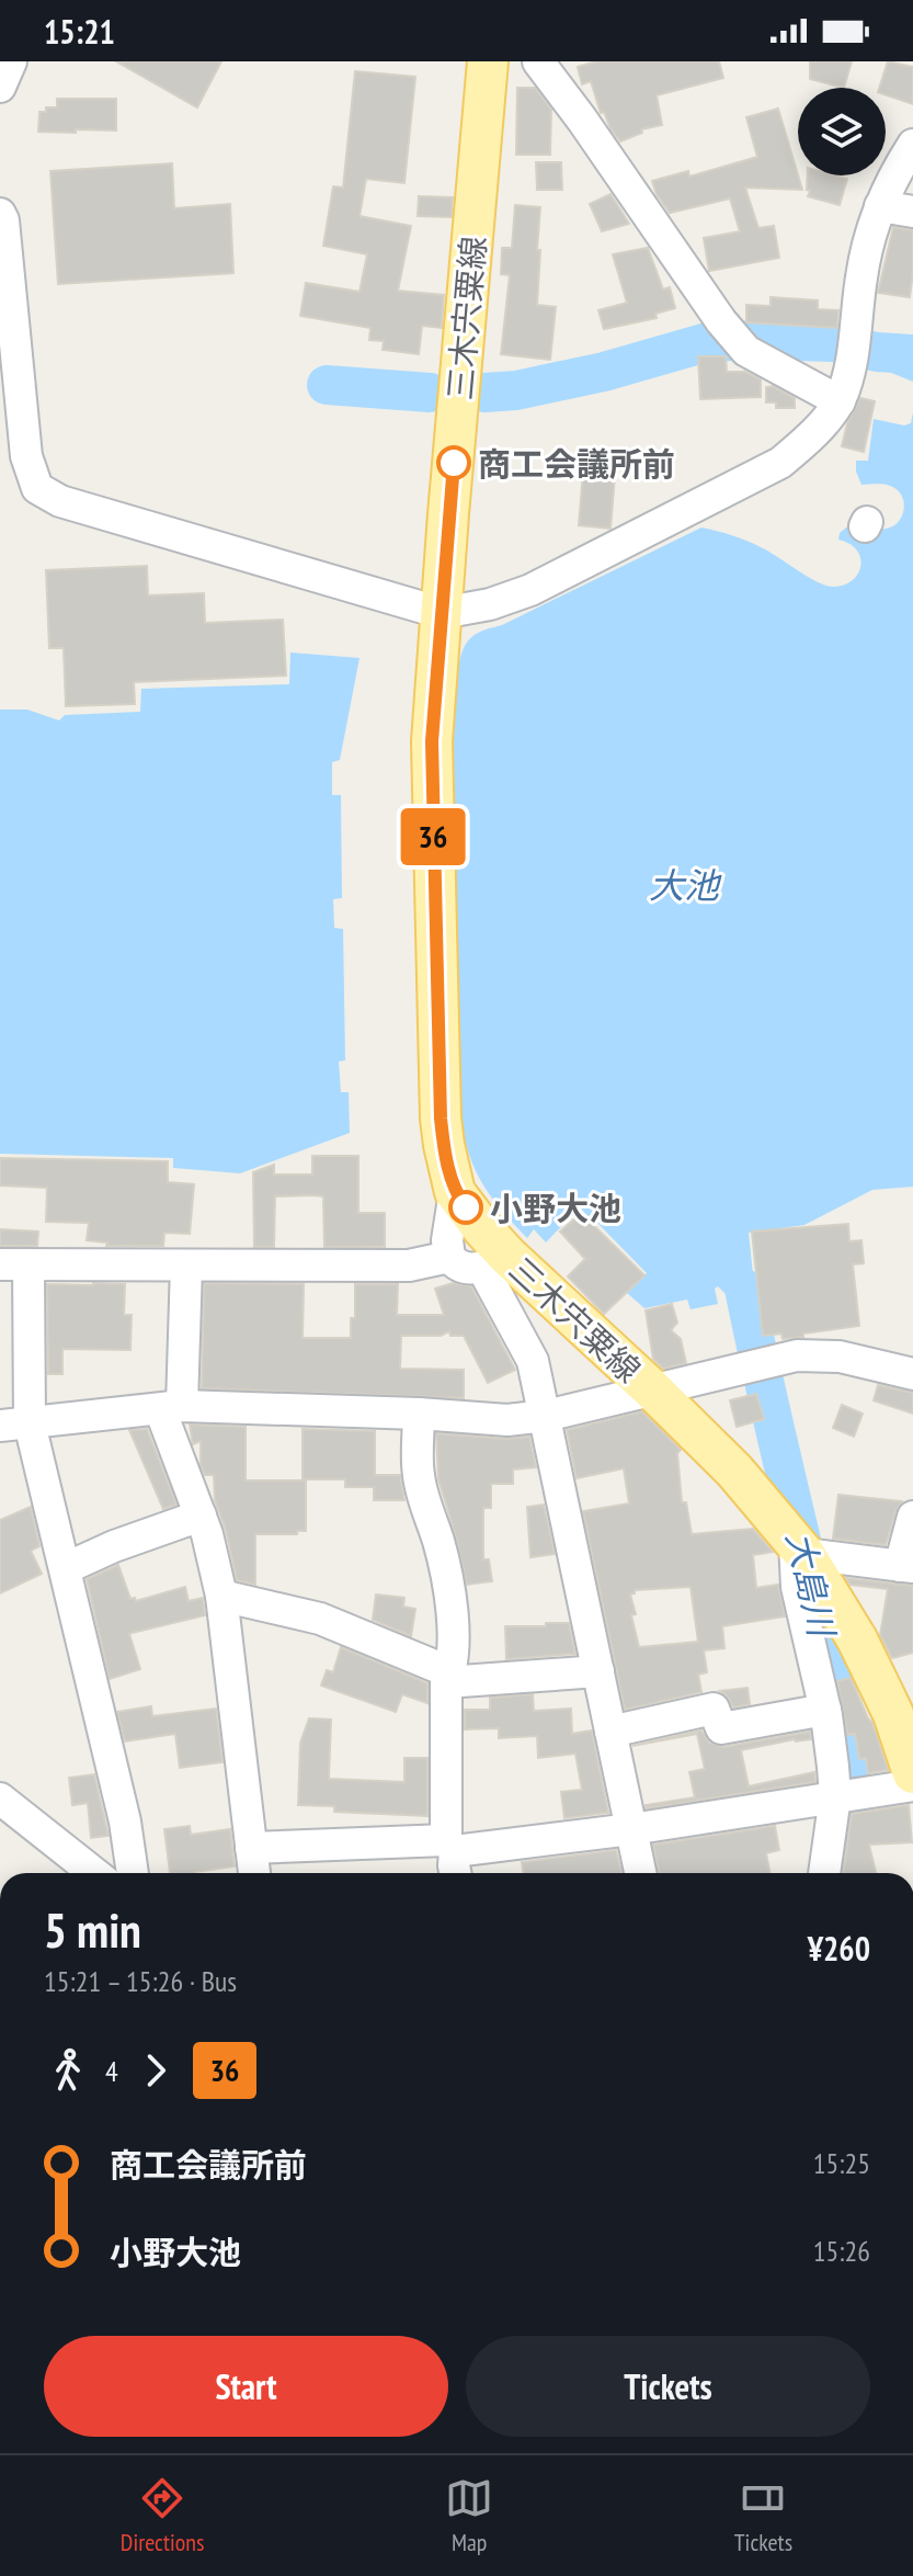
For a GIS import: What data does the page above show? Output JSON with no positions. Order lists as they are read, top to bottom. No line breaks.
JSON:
{"streets":{"main road":["三木宍粟線"]},"water":["大池","大島川"],"places":["商工会議所前","小野大池"],"lines":["bus line 36"],"page":{"status":"15:21","on_map":"36","heading":["5 min","15:21 – 15:26 · Bus","¥260"],"legs":["4","36"],"list":[{"name":"商工会議所前","value":"15:25"},{"name":"小野大池","value":"15:26"}],"buttons":["Start","Tickets"],"tabs":["Directions","Map","Tickets"]}}
